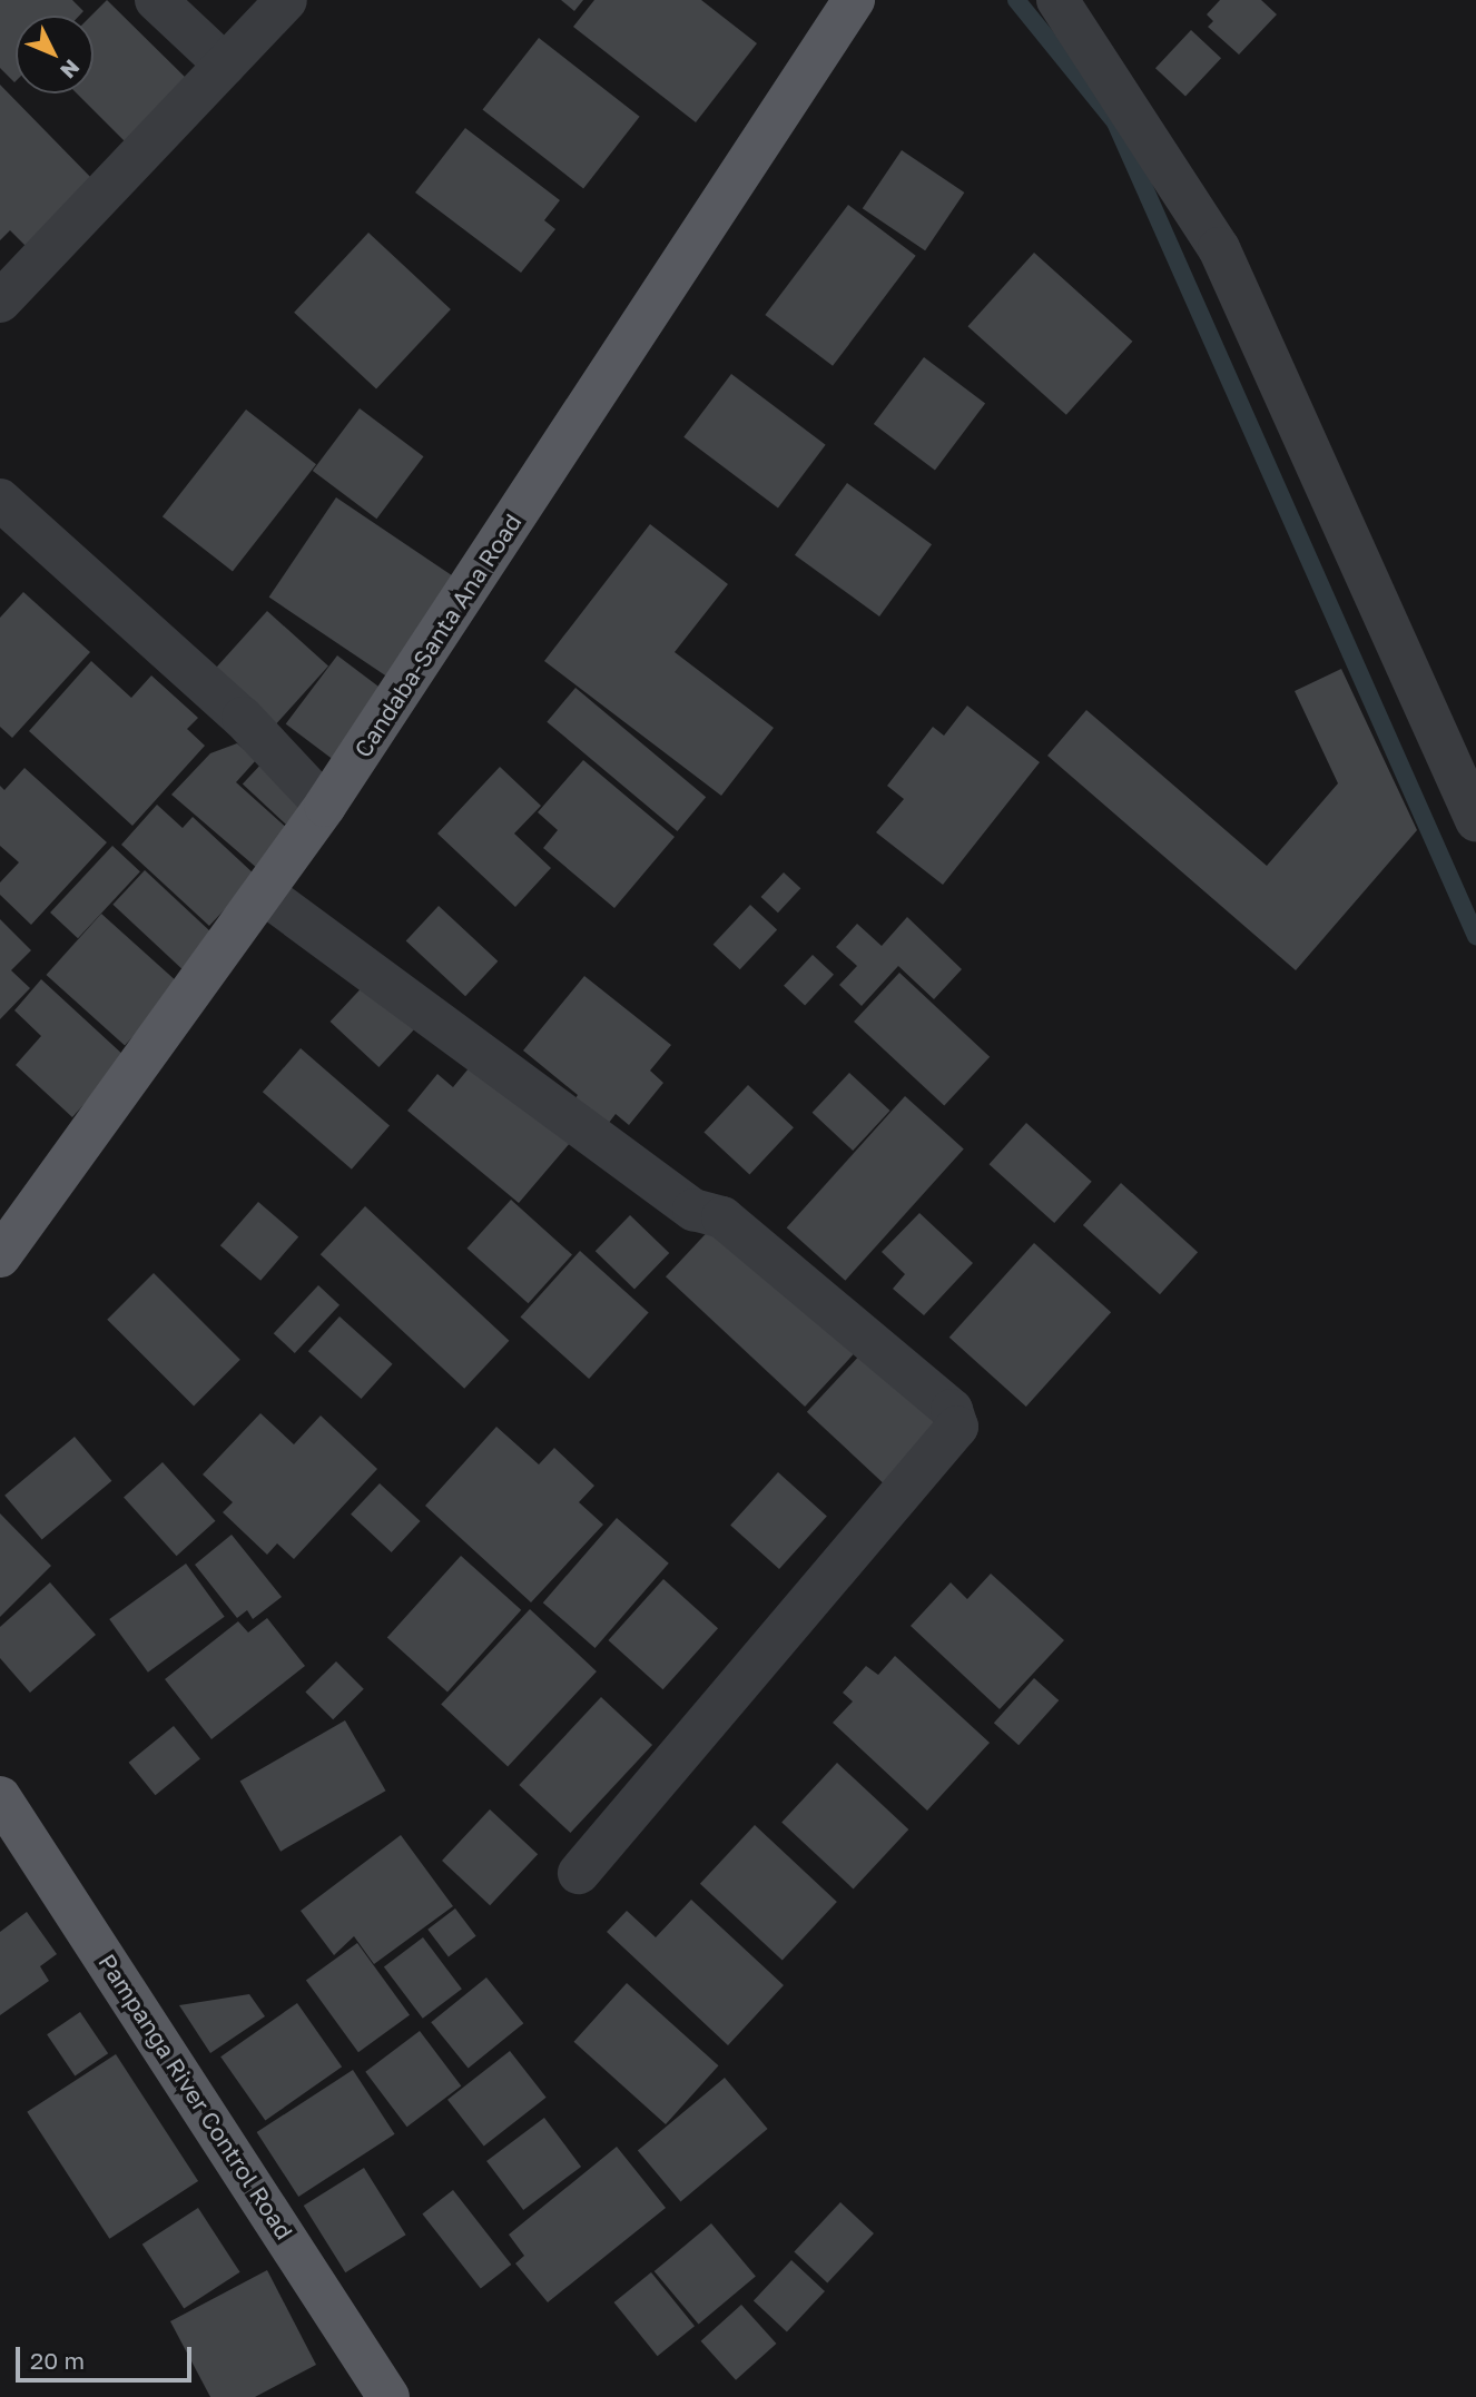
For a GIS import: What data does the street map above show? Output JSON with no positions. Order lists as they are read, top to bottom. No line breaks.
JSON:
{"streets":{"main road":["Candaba-Santa Ana Road","Pampanga River Control Road"]},"scale_bar":"20 m","north":"bottom right"}
